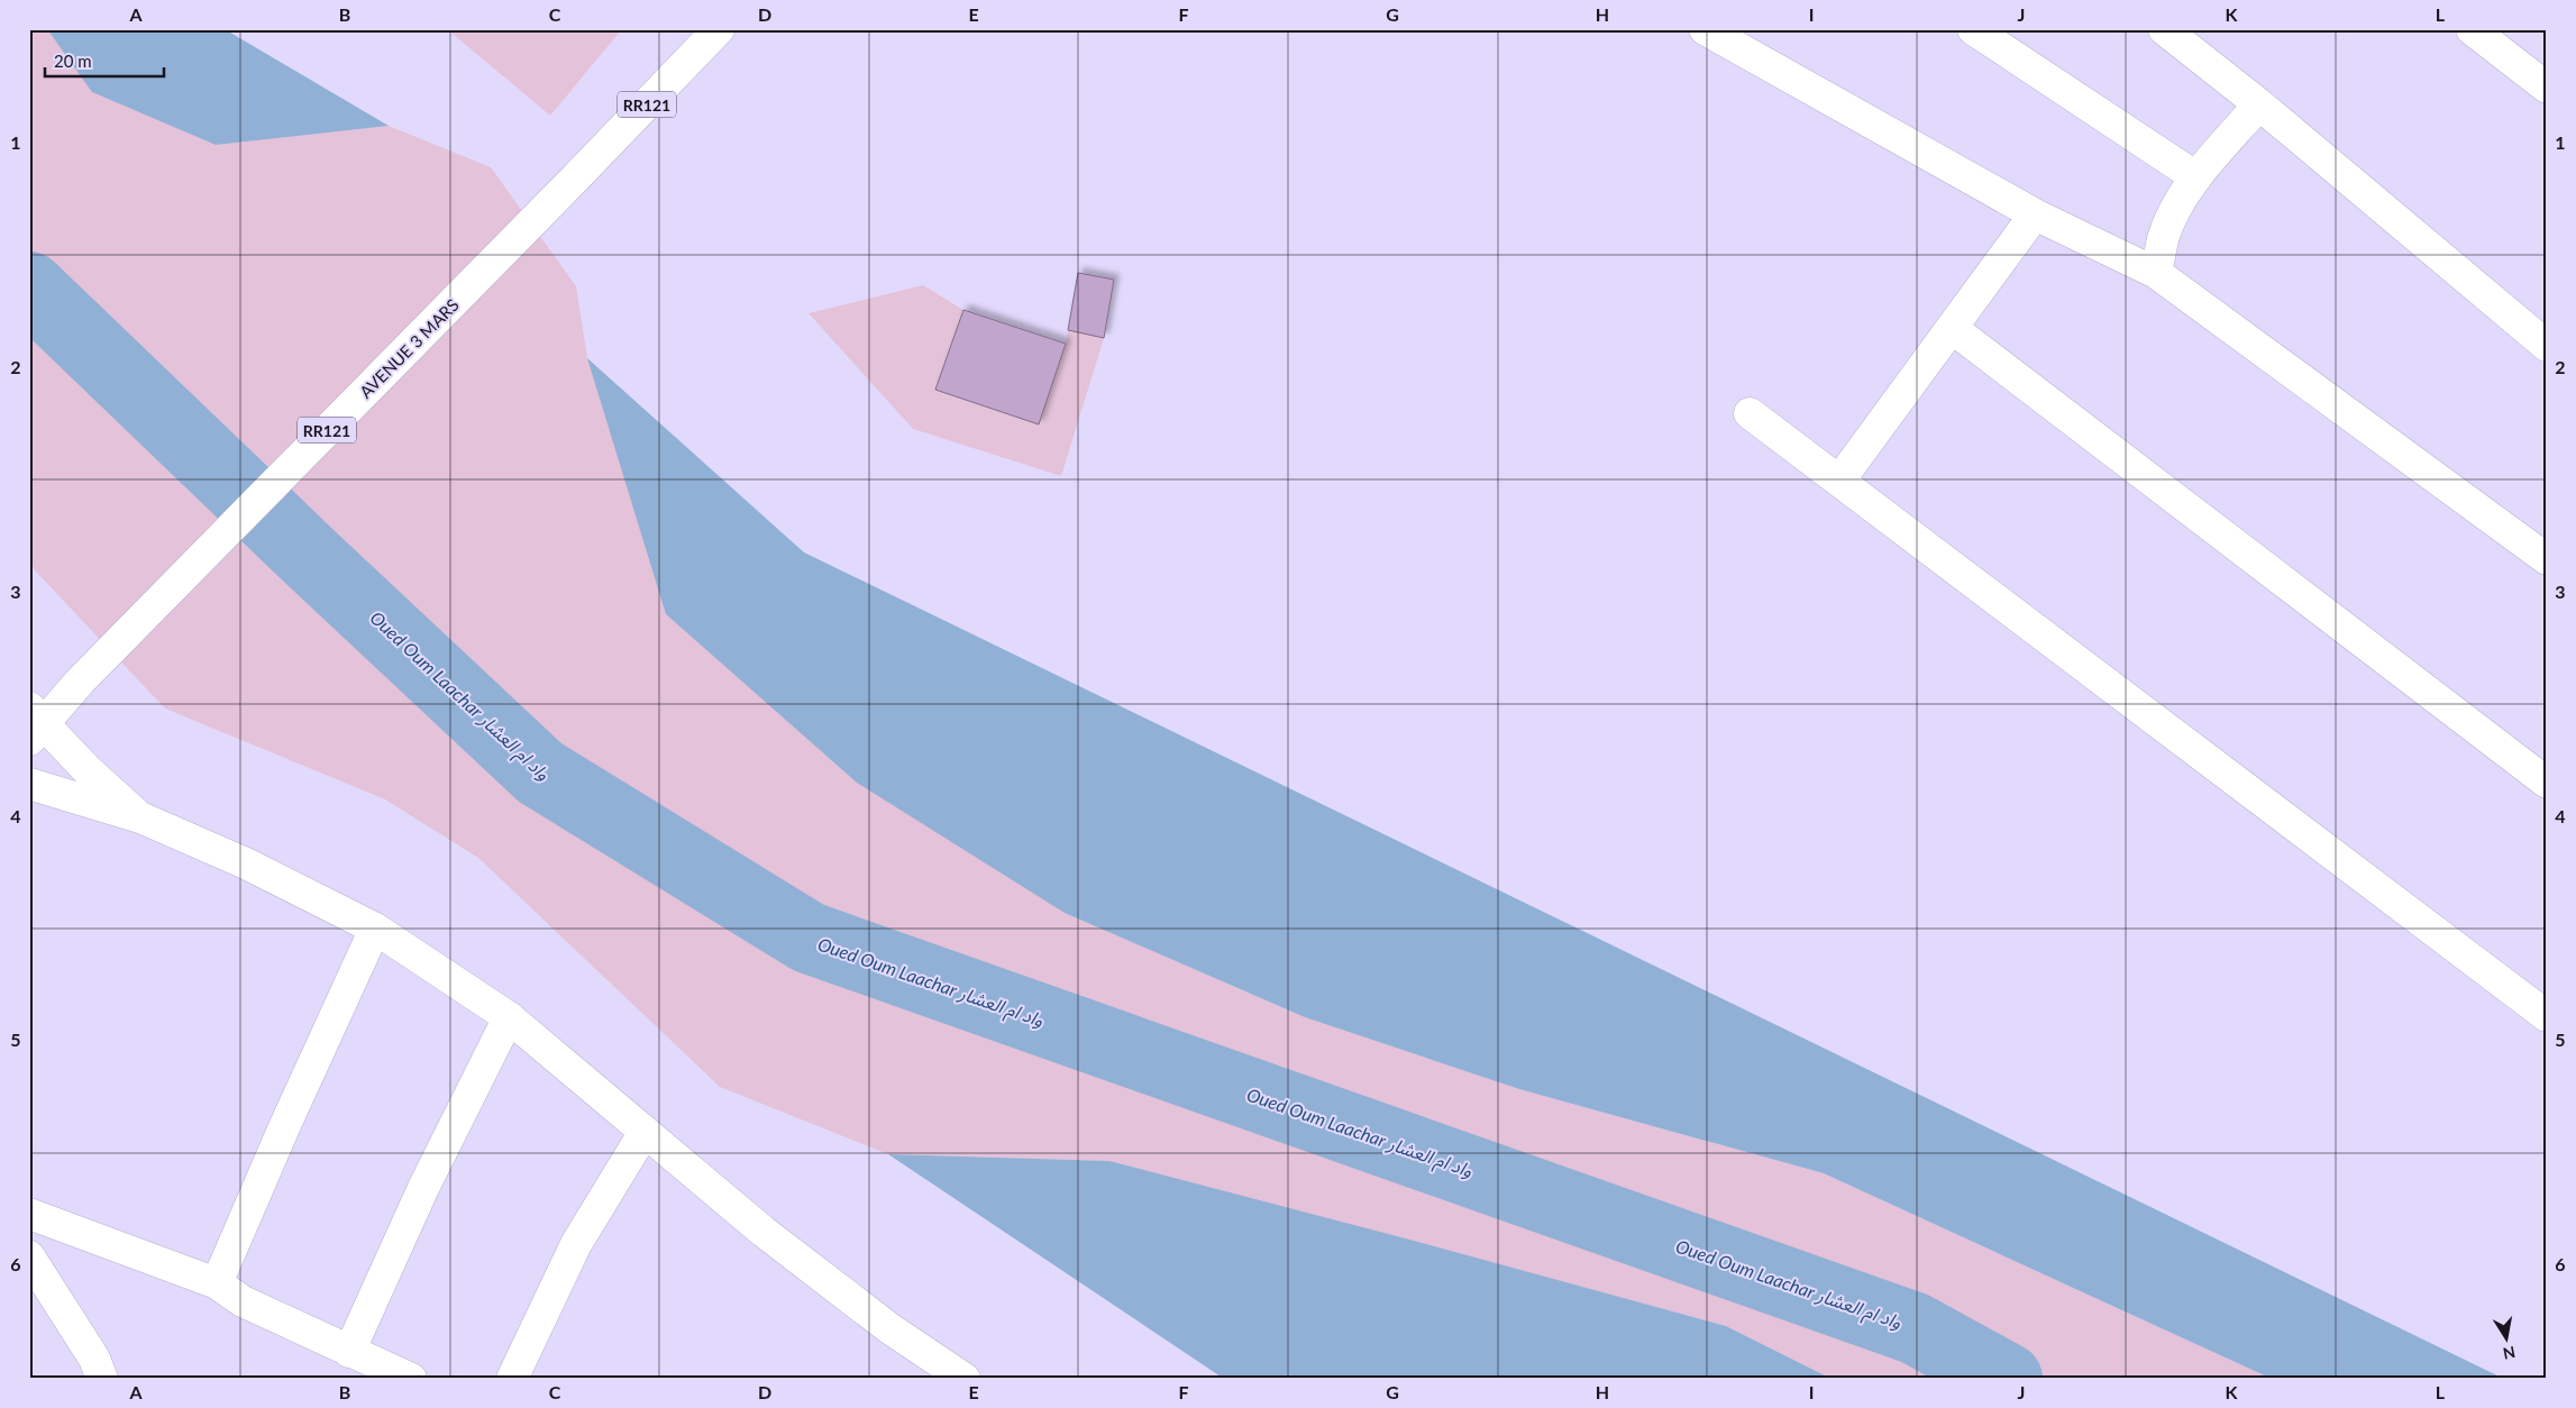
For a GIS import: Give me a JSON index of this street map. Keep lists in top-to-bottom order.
{
  "streets": {
    "street": ["RR121", "AVENUE 3 MARS"]
  },
  "water": ["Oued Oum Laachar واد ام العشار"],
  "scale_bar": "20 m",
  "north": "bottom",
  "grid": {
    "columns": [
      "A",
      "B",
      "C",
      "D",
      "E",
      "F",
      "G",
      "H",
      "I",
      "J",
      "K",
      "L"
    ],
    "rows": [
      "1",
      "2",
      "3",
      "4",
      "5",
      "6"
    ]
  }
}
